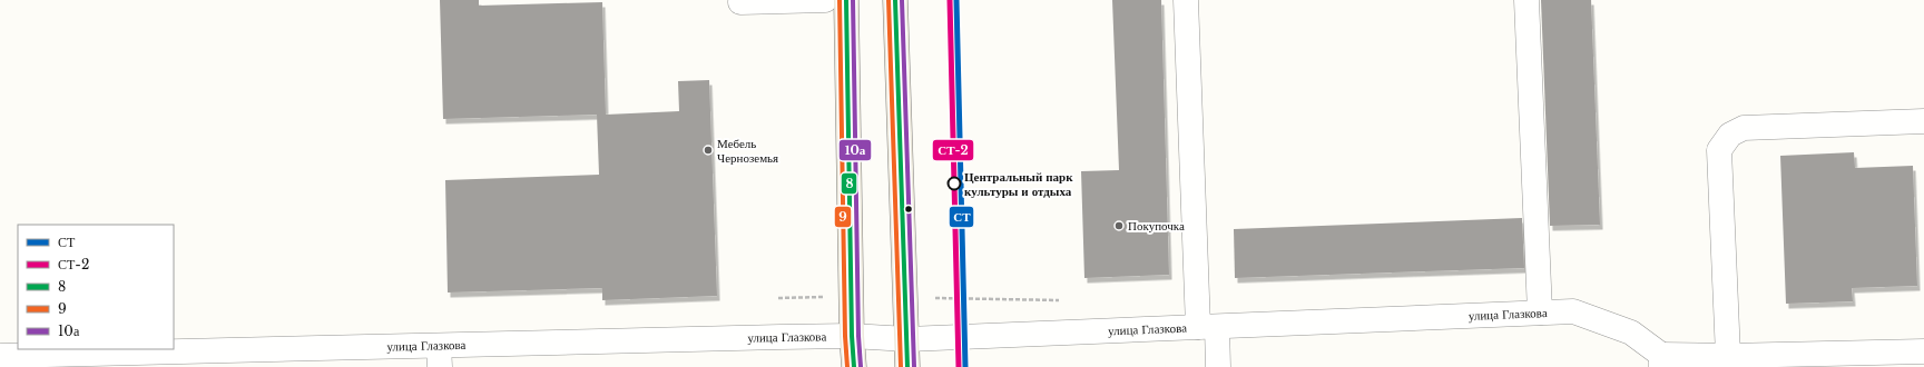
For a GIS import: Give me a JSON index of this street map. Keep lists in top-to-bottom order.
{
  "streets": {
    "street": ["улица Глазкова"]
  },
  "places": ["Мебель Черноземья", "Центральный парк культуры и отдыха", "Покупочка"],
  "lines": [
    "transit line СТ",
    "transit line СТ-2",
    "transit line 8",
    "transit line 9",
    "transit line 10а"
  ],
  "legend": [
    "СТ",
    "СТ-2",
    "8",
    "9",
    "10а"
  ]
}
